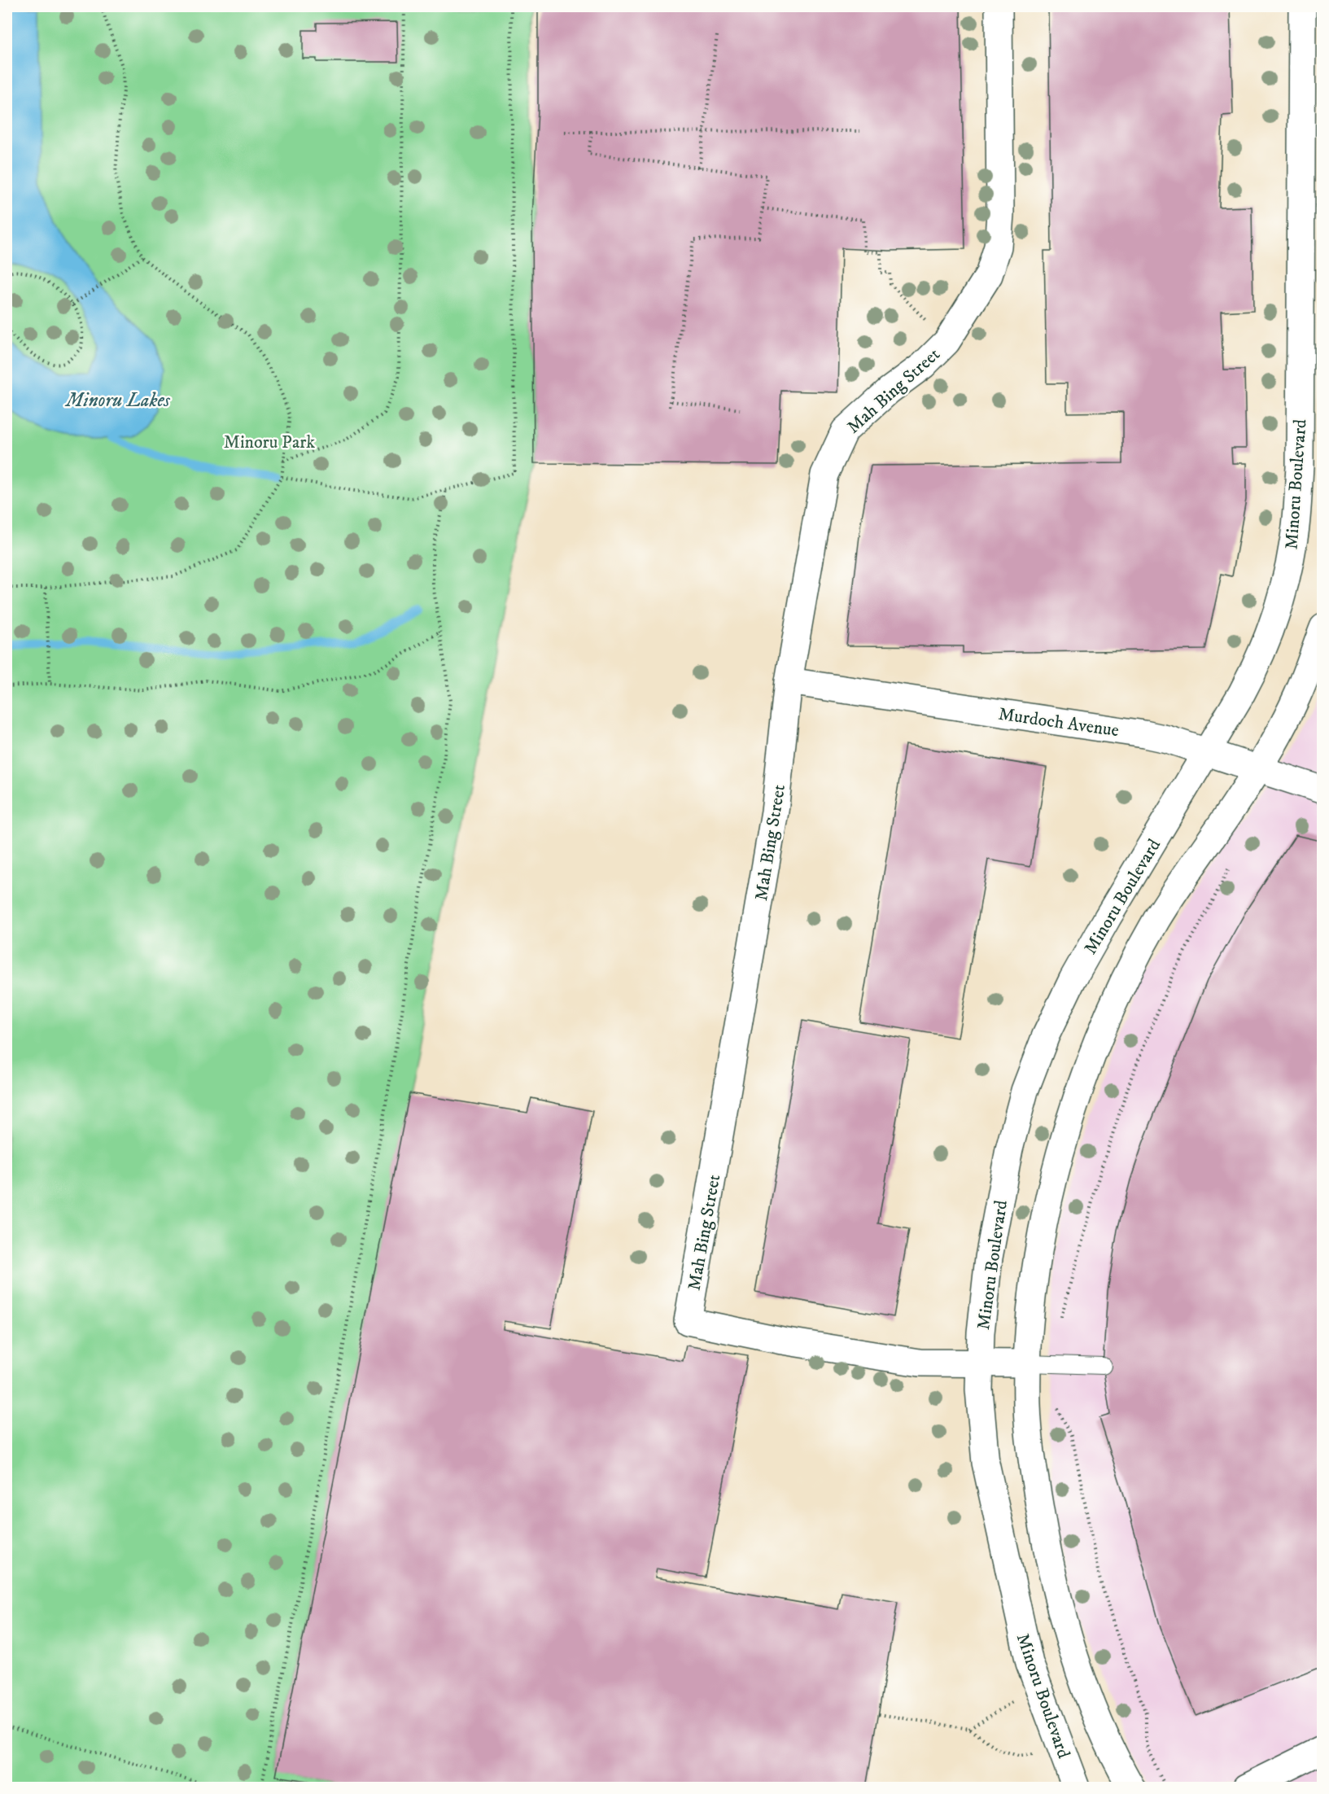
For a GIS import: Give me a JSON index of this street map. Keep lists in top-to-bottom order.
{
  "streets": {
    "street": ["Mah Bing Street", "Minoru Boulevard", "Murdoch Avenue"]
  },
  "crossings": [
    ["Mah Bing Street", "Minoru Boulevard"],
    ["Mah Bing Street", "Murdoch Avenue"],
    ["Minoru Boulevard", "Murdoch Avenue"]
  ],
  "water": ["Minoru Lakes"],
  "parks": ["Minoru Park"]
}
